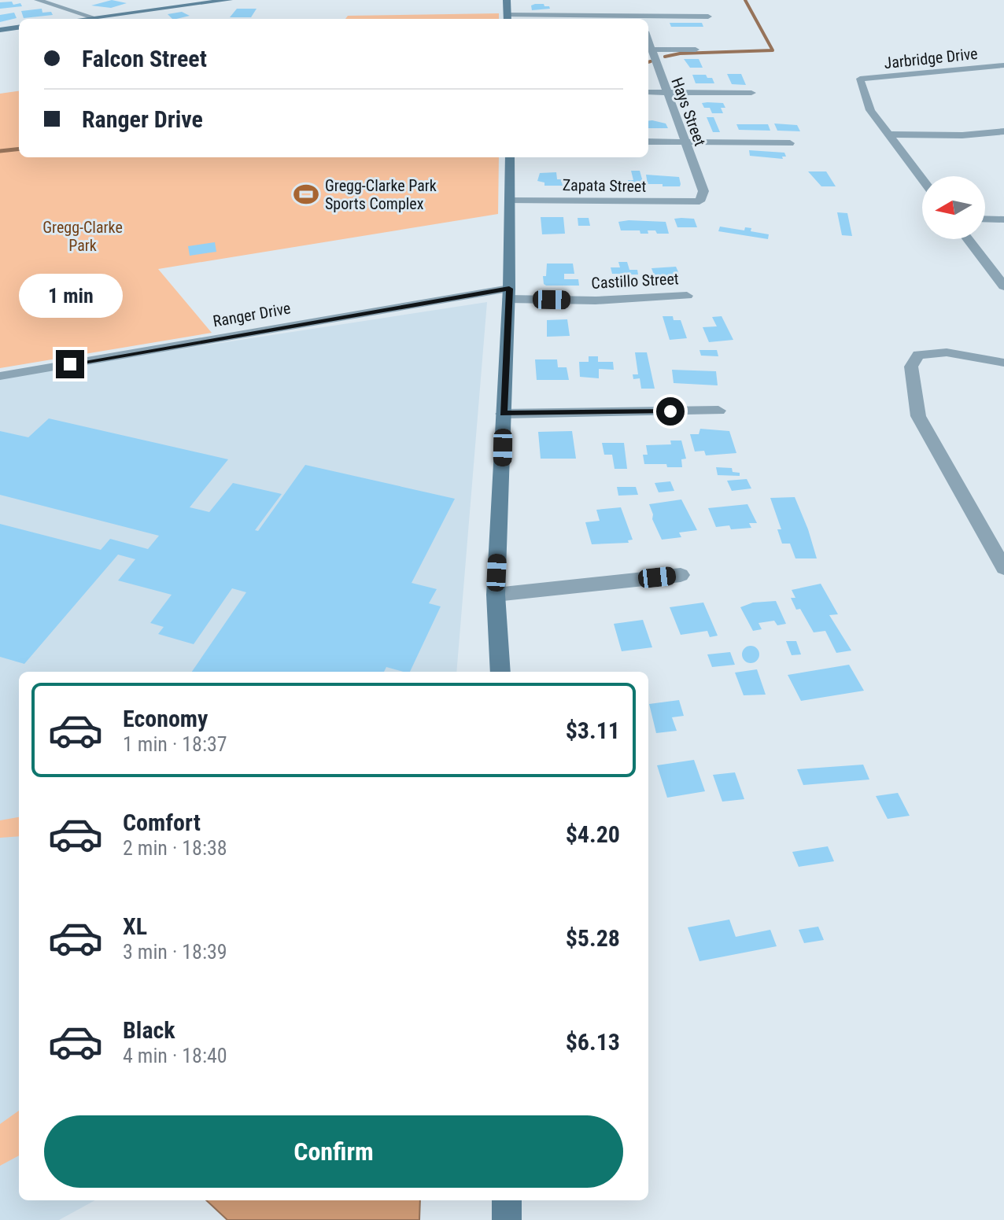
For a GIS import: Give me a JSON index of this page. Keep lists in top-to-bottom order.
{
  "streets": {
    "street": [
      "Jarbridge Drive",
      "Hays Street",
      "Zapata Street",
      "Castillo Street",
      "Ranger Drive"
    ]
  },
  "crossings": [
    ["Hays Street", "Zapata Street"],
    ["Castillo Street", "Ranger Drive"]
  ],
  "parks": ["Gregg-Clarke Park"],
  "places": {
    "sports": ["Gregg-Clarke Park Sports Complex"]
  },
  "north": "left",
  "page": {
    "banner": ["Falcon Street", "Ranger Drive"],
    "bubble": "1 min",
    "list": [
      {
        "name": "Economy",
        "note": "1 min · 18:37",
        "value": "$3.11"
      },
      {
        "name": "Comfort",
        "note": "2 min · 18:38",
        "value": "$4.20"
      },
      {
        "name": "XL",
        "note": "3 min · 18:39",
        "value": "$5.28"
      },
      {
        "name": "Black",
        "note": "4 min · 18:40",
        "value": "$6.13"
      }
    ],
    "buttons": "Confirm"
  }
}
